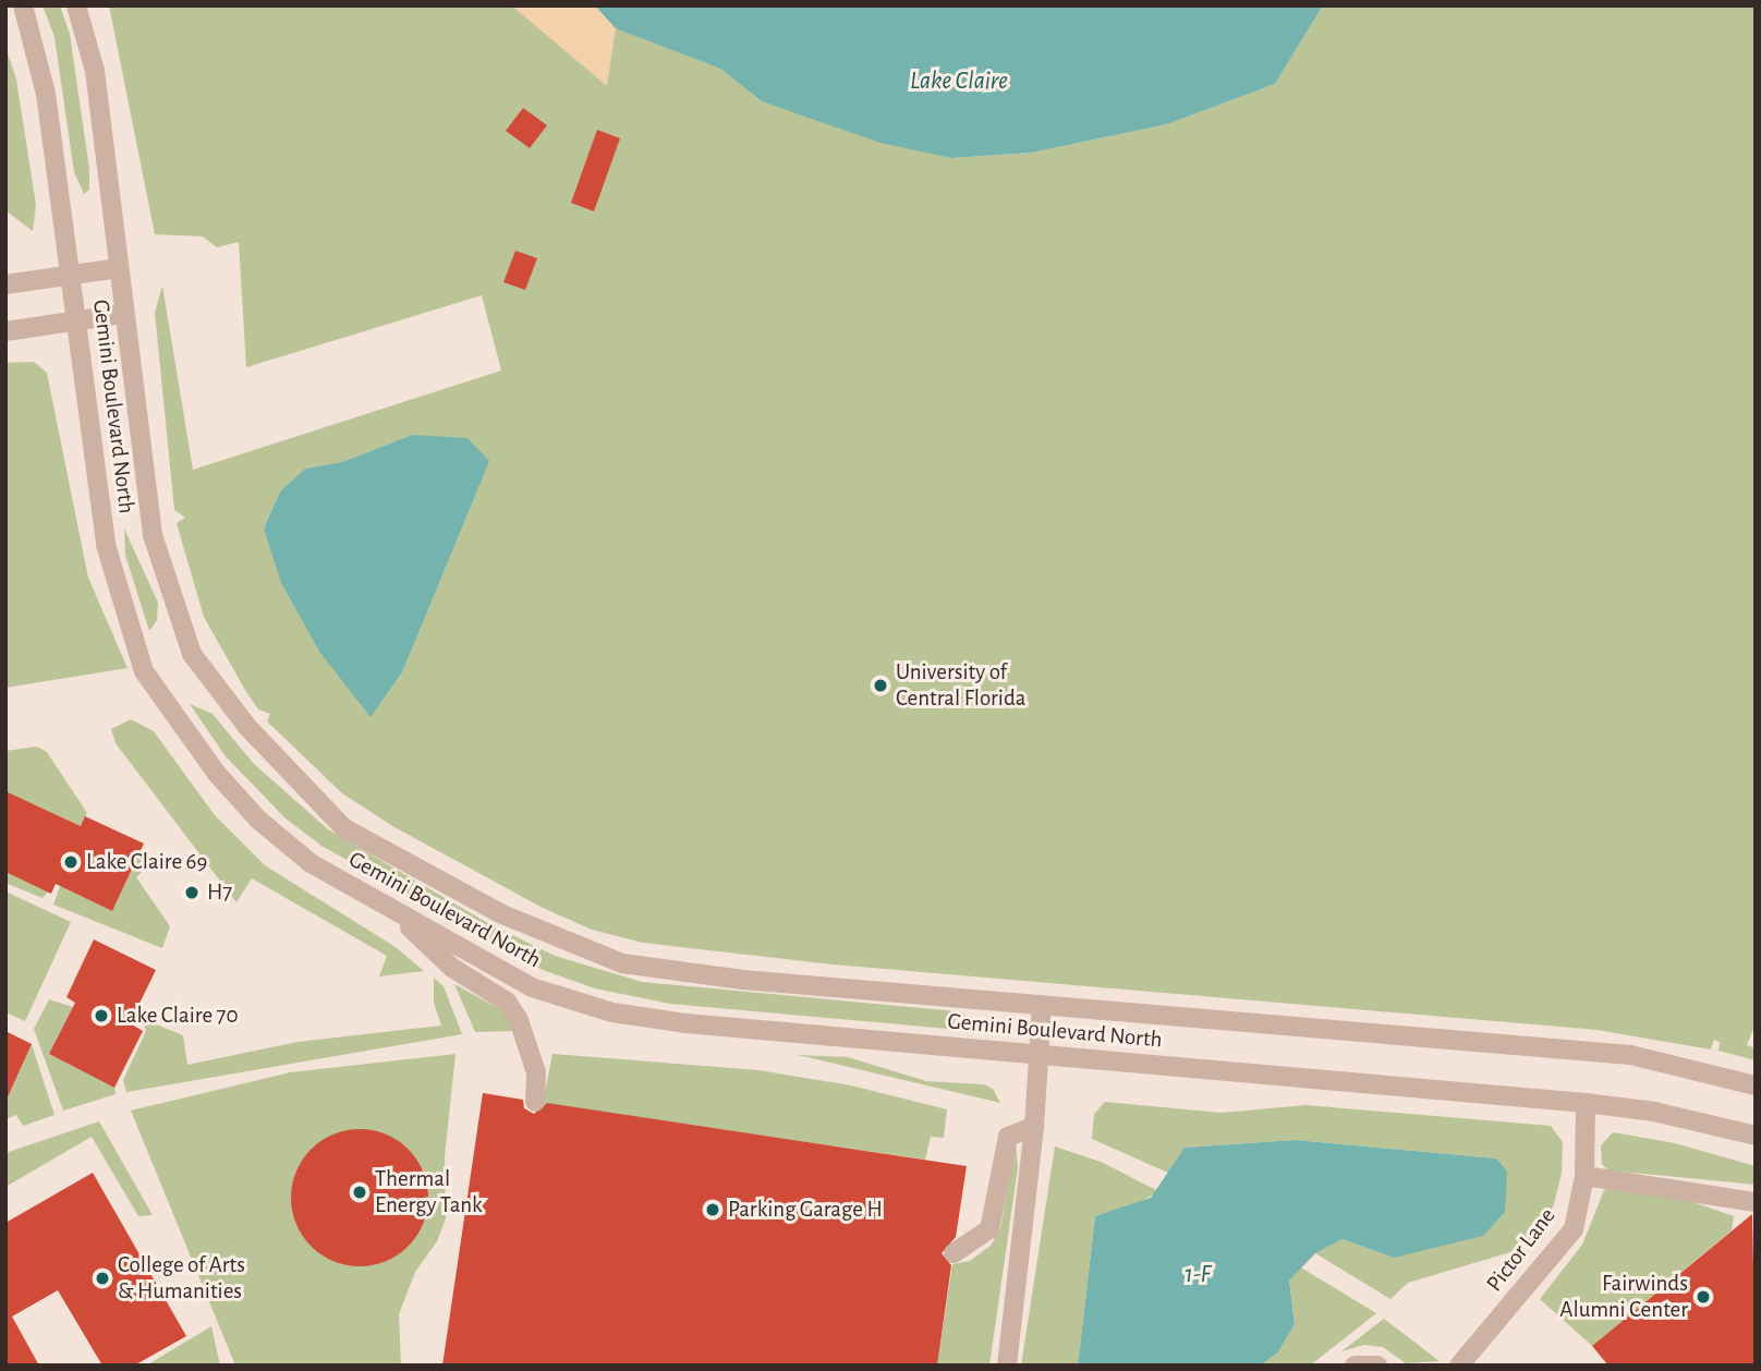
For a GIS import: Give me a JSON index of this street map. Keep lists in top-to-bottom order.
{
  "streets": {
    "street": ["Gemini Boulevard North", "Pictor Lane"]
  },
  "crossings": [
    ["Gemini Boulevard North", "Pictor Lane"]
  ],
  "water": ["Lake Claire", "1-F"],
  "places": [
    "University of Central Florida",
    "Lake Claire 69",
    "H7",
    "Lake Claire 70",
    "Thermal Energy Tank",
    "Parking Garage H",
    "College of Arts & Humanities",
    "Fairwinds Alumni Center"
  ]
}
